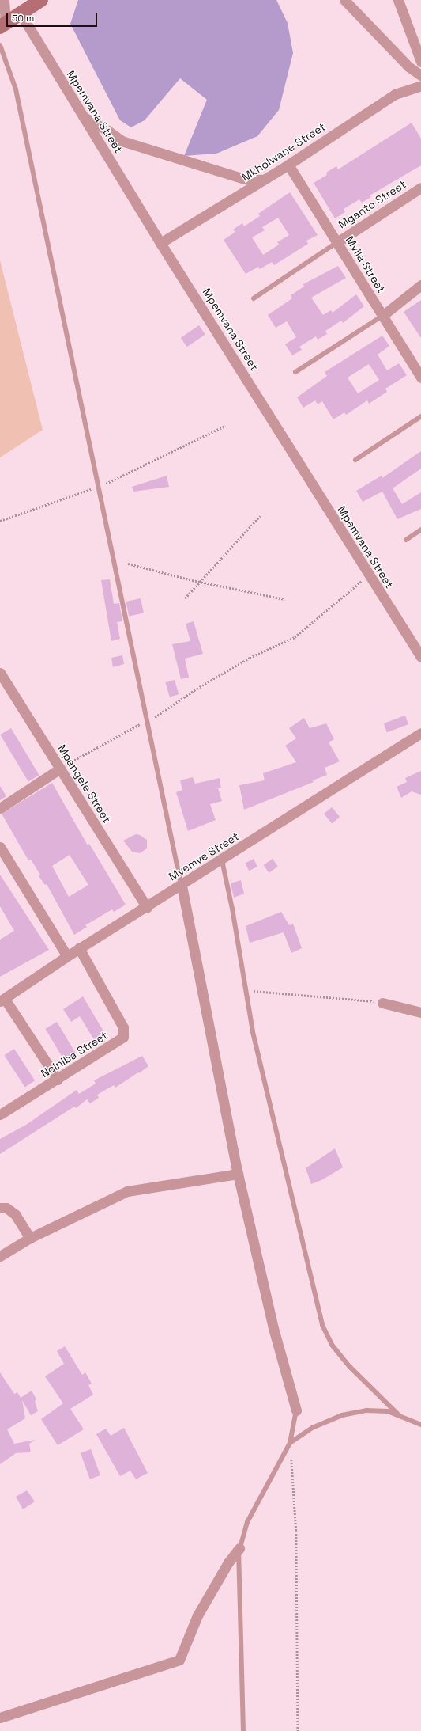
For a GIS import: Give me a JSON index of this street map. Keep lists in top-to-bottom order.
{
  "streets": {
    "street": [
      "Mpemvana Street",
      "Mkholwane Street",
      "Mganto Street",
      "Mvila Street",
      "Mpangele Street",
      "Mvemve Street",
      "Nciniba Street"
    ]
  },
  "crossings": [
    ["Mpemvana Street", "Mkholwane Street"],
    ["Mkholwane Street", "Mvila Street"],
    ["Mganto Street", "Mvila Street"],
    ["Mpangele Street", "Mvemve Street"],
    ["Mvemve Street", "Nciniba Street"]
  ],
  "scale_bar": "50 m"
}
